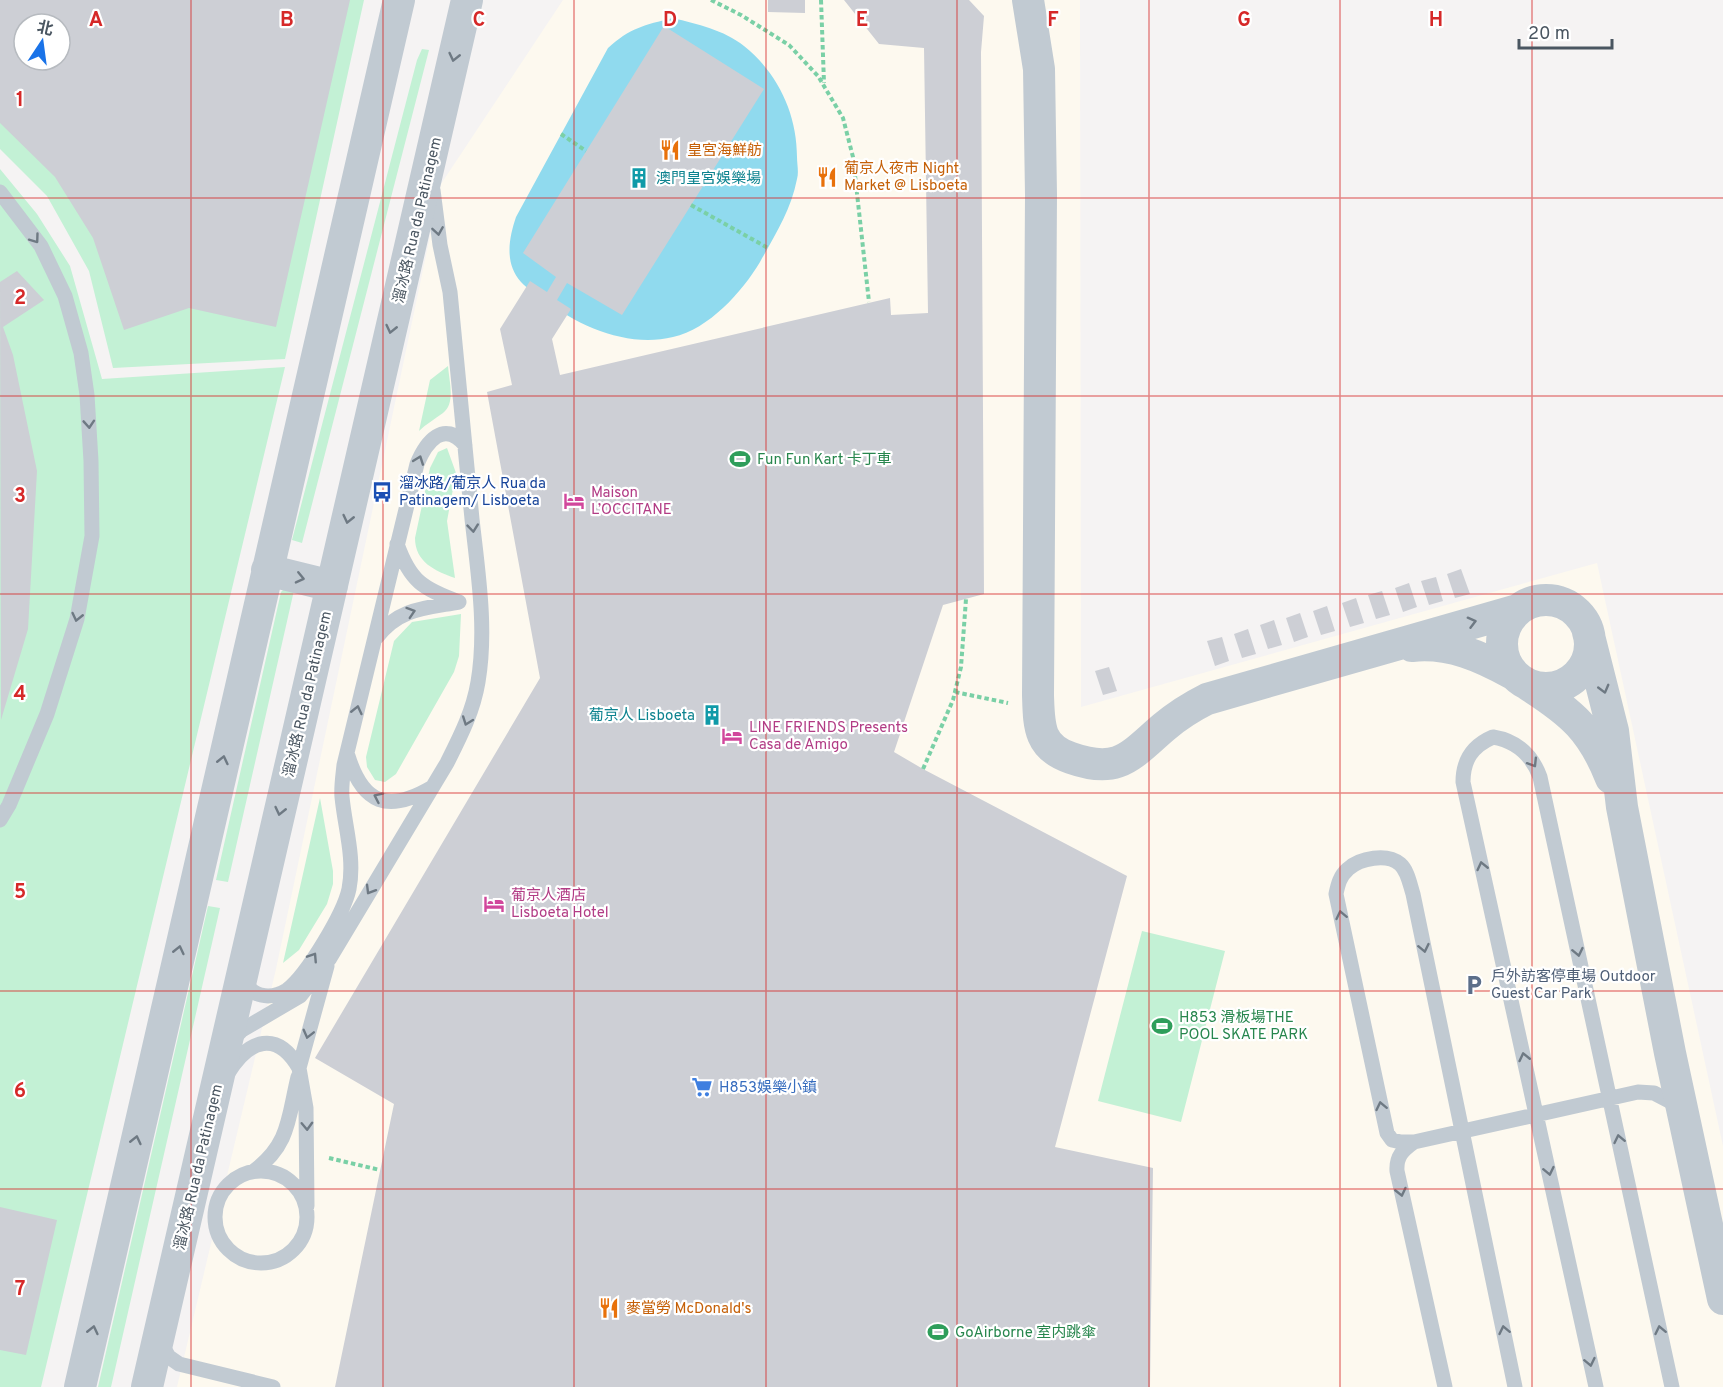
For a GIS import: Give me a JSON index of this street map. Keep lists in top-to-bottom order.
{
  "streets": {
    "street": ["溜冰路 Rua da Patinagem"]
  },
  "places": {
    "restaurant": ["皇宮海鮮舫", "葡京人夜市 Night Market @ Lisboeta", "麥當勞 McDonald's"],
    "building": ["澳門皇宮娛樂場", "葡京人 Lisboeta"],
    "sports": ["Fun Fun Kart 卡丁車", "H853 滑板場THE POOL SKATE PARK", "GoAirborne 室内跳傘"],
    "bus stop": ["溜冰路/葡京人 Rua da Patinagem/ Lisboeta"],
    "hotel": ["Maison L’OCCITANE", "LINE FRIENDS Presents Casa de Amigo", "葡京人酒店 Lisboeta Hotel"],
    "parking": ["戶外訪客停車場 Outdoor Guest Car Park"],
    "supermarket": ["H853娛樂小鎮"]
  },
  "scale_bar": "20 m",
  "north": "top",
  "grid": {
    "columns": [
      "A",
      "B",
      "C",
      "D",
      "E",
      "F",
      "G",
      "H"
    ],
    "rows": [
      "1",
      "2",
      "3",
      "4",
      "5",
      "6",
      "7"
    ]
  }
}
